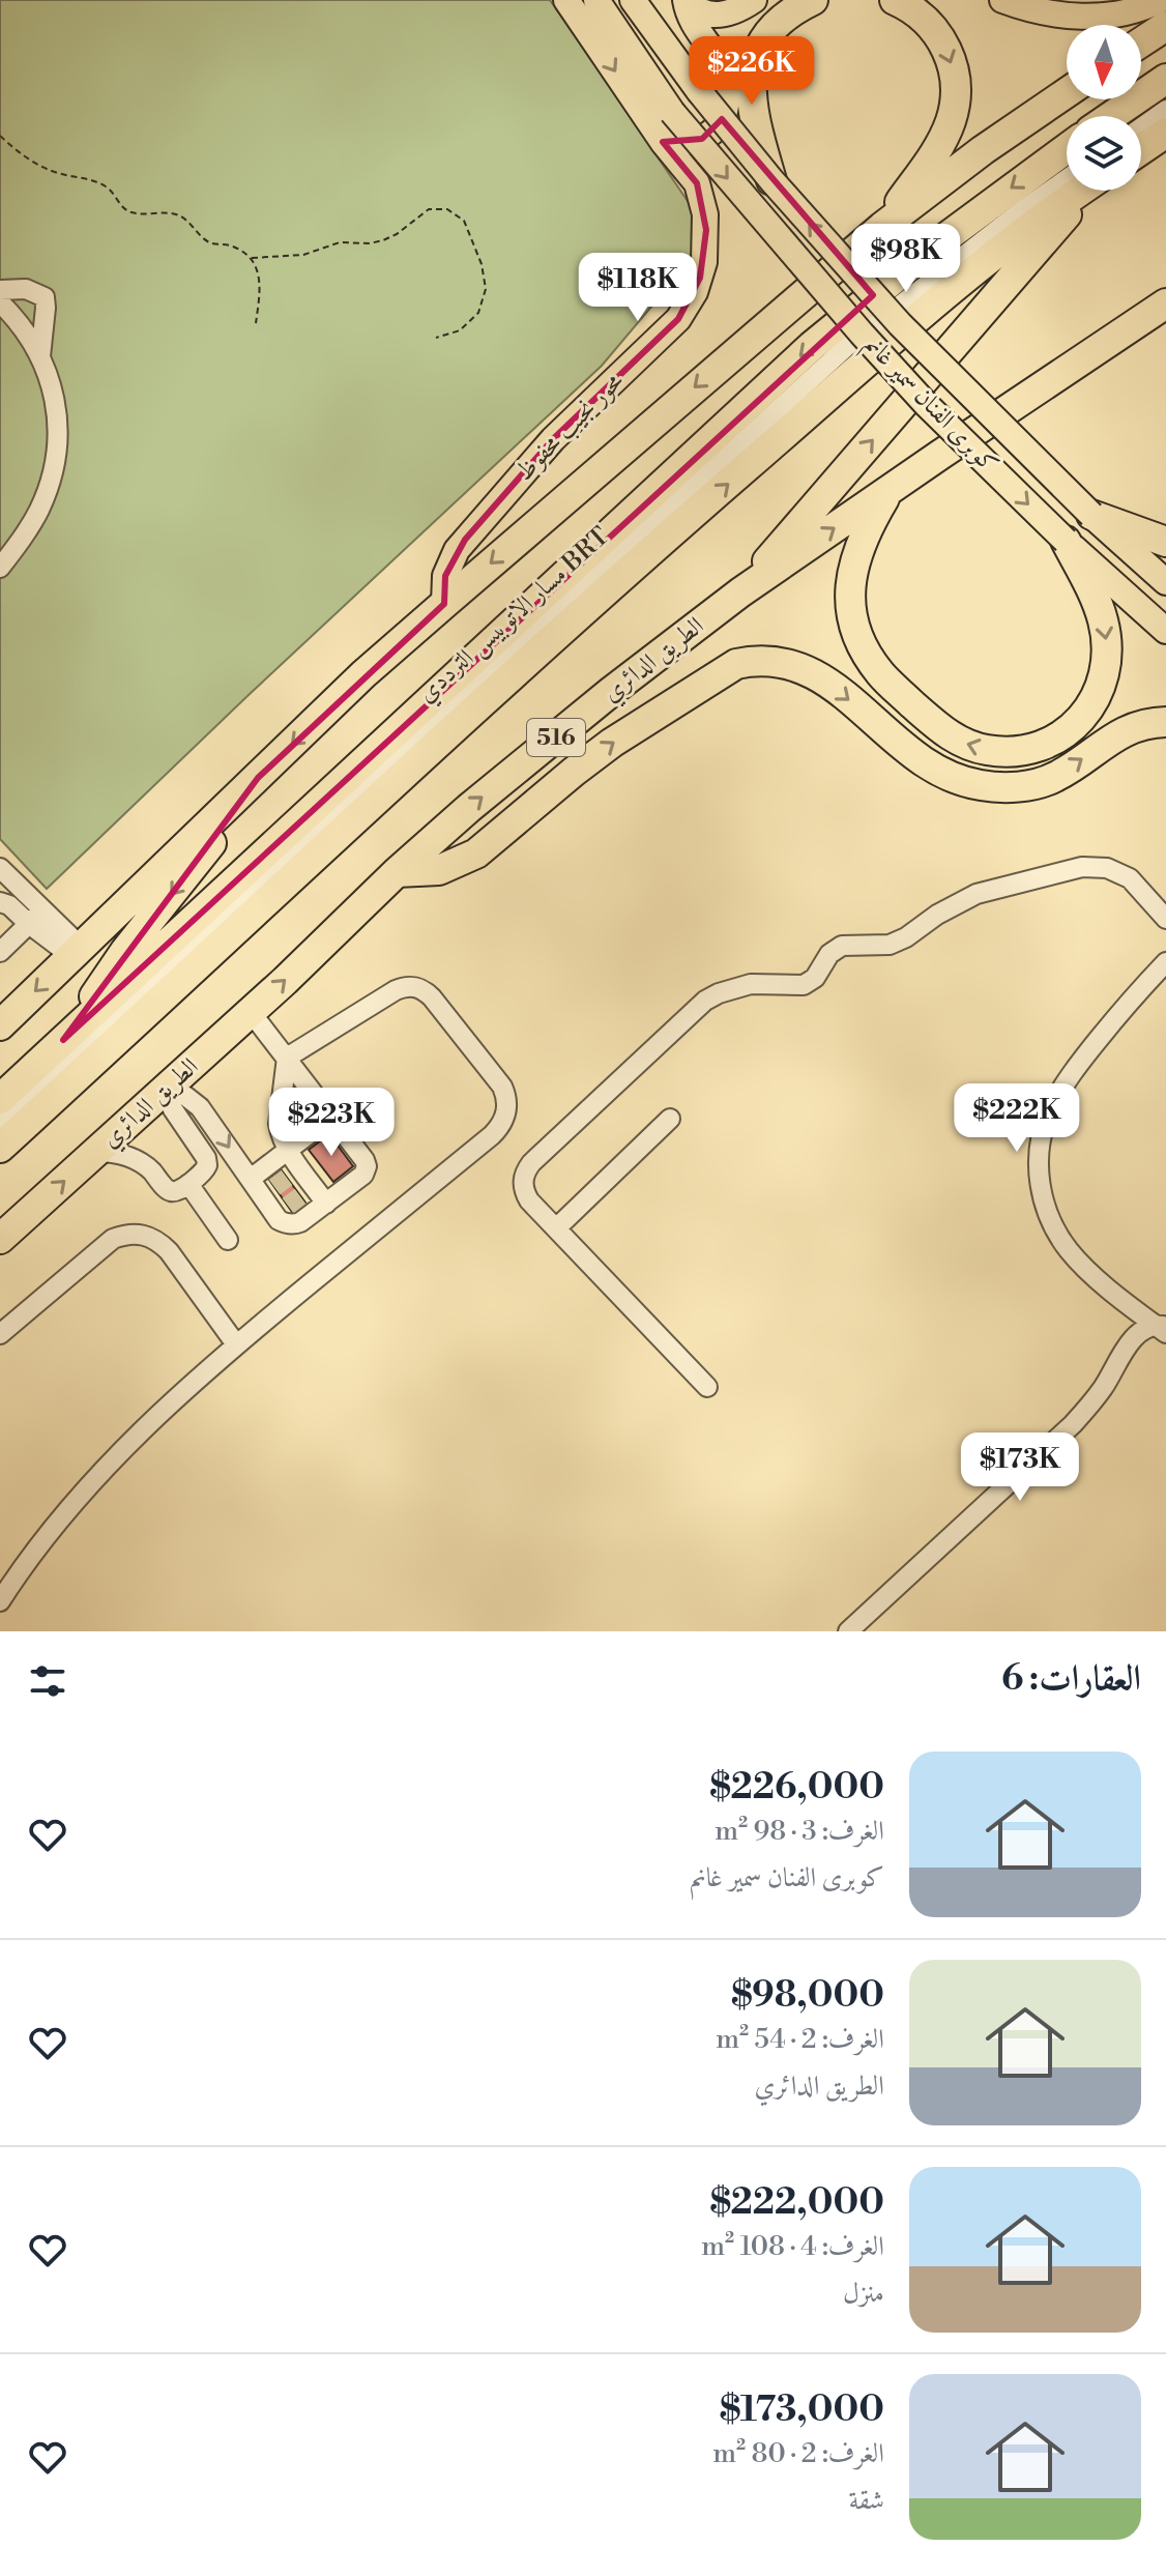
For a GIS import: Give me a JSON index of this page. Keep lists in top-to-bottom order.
{
  "streets": {
    "highway": ["الطريق الدائري", "516"],
    "main road": ["كوبرى الفنان سمير غانم", "محور نجيب محفوظ"],
    "street": ["مسار الاتوبيس الترددي BRT"]
  },
  "north": "bottom",
  "page": {
    "price": [
      "$226K",
      "$98K",
      "$118K",
      "$222K",
      "$223K",
      "$173K"
    ],
    "heading": "العقارات: 6",
    "list": [
      {
        "name": "$226,000",
        "note": "الغرف: 3 · 98 m² · كوبرى الفنان سمير غانم"
      },
      {
        "name": "$98,000",
        "note": "الغرف: 2 · 54 m² · الطريق الدائري"
      },
      {
        "name": "$222,000",
        "note": "الغرف: 4 · 108 m² · منزل"
      },
      {
        "name": "$173,000",
        "note": "الغرف: 2 · 80 m² · شقة"
      }
    ]
  }
}
